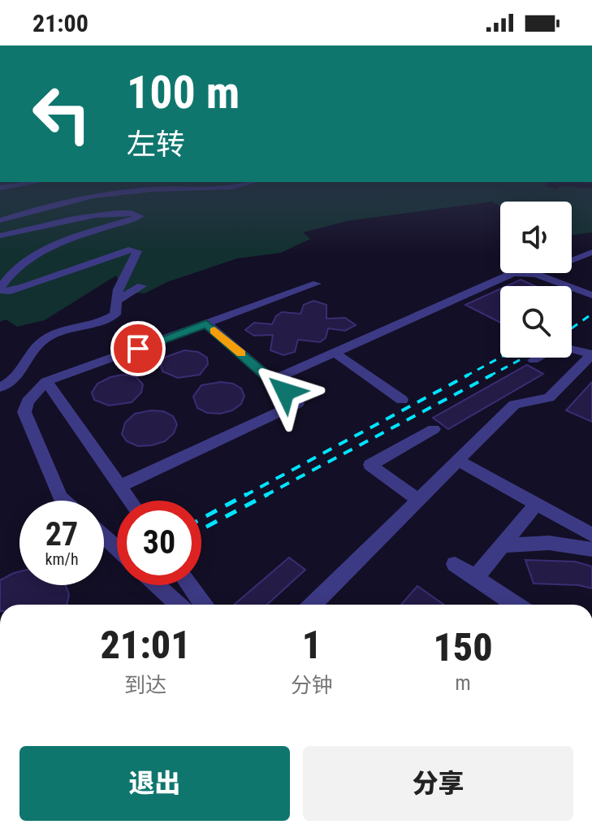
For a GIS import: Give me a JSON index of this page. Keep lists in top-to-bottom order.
{
  "page": {
    "status": "21:00",
    "turn": ["100 m", "左转"],
    "speed": "27 km/h",
    "limit": "30",
    "eta": [
      "21:01",
      "到达",
      "1",
      "分钟",
      "150",
      "m"
    ],
    "buttons": ["退出", "分享"]
  }
}
